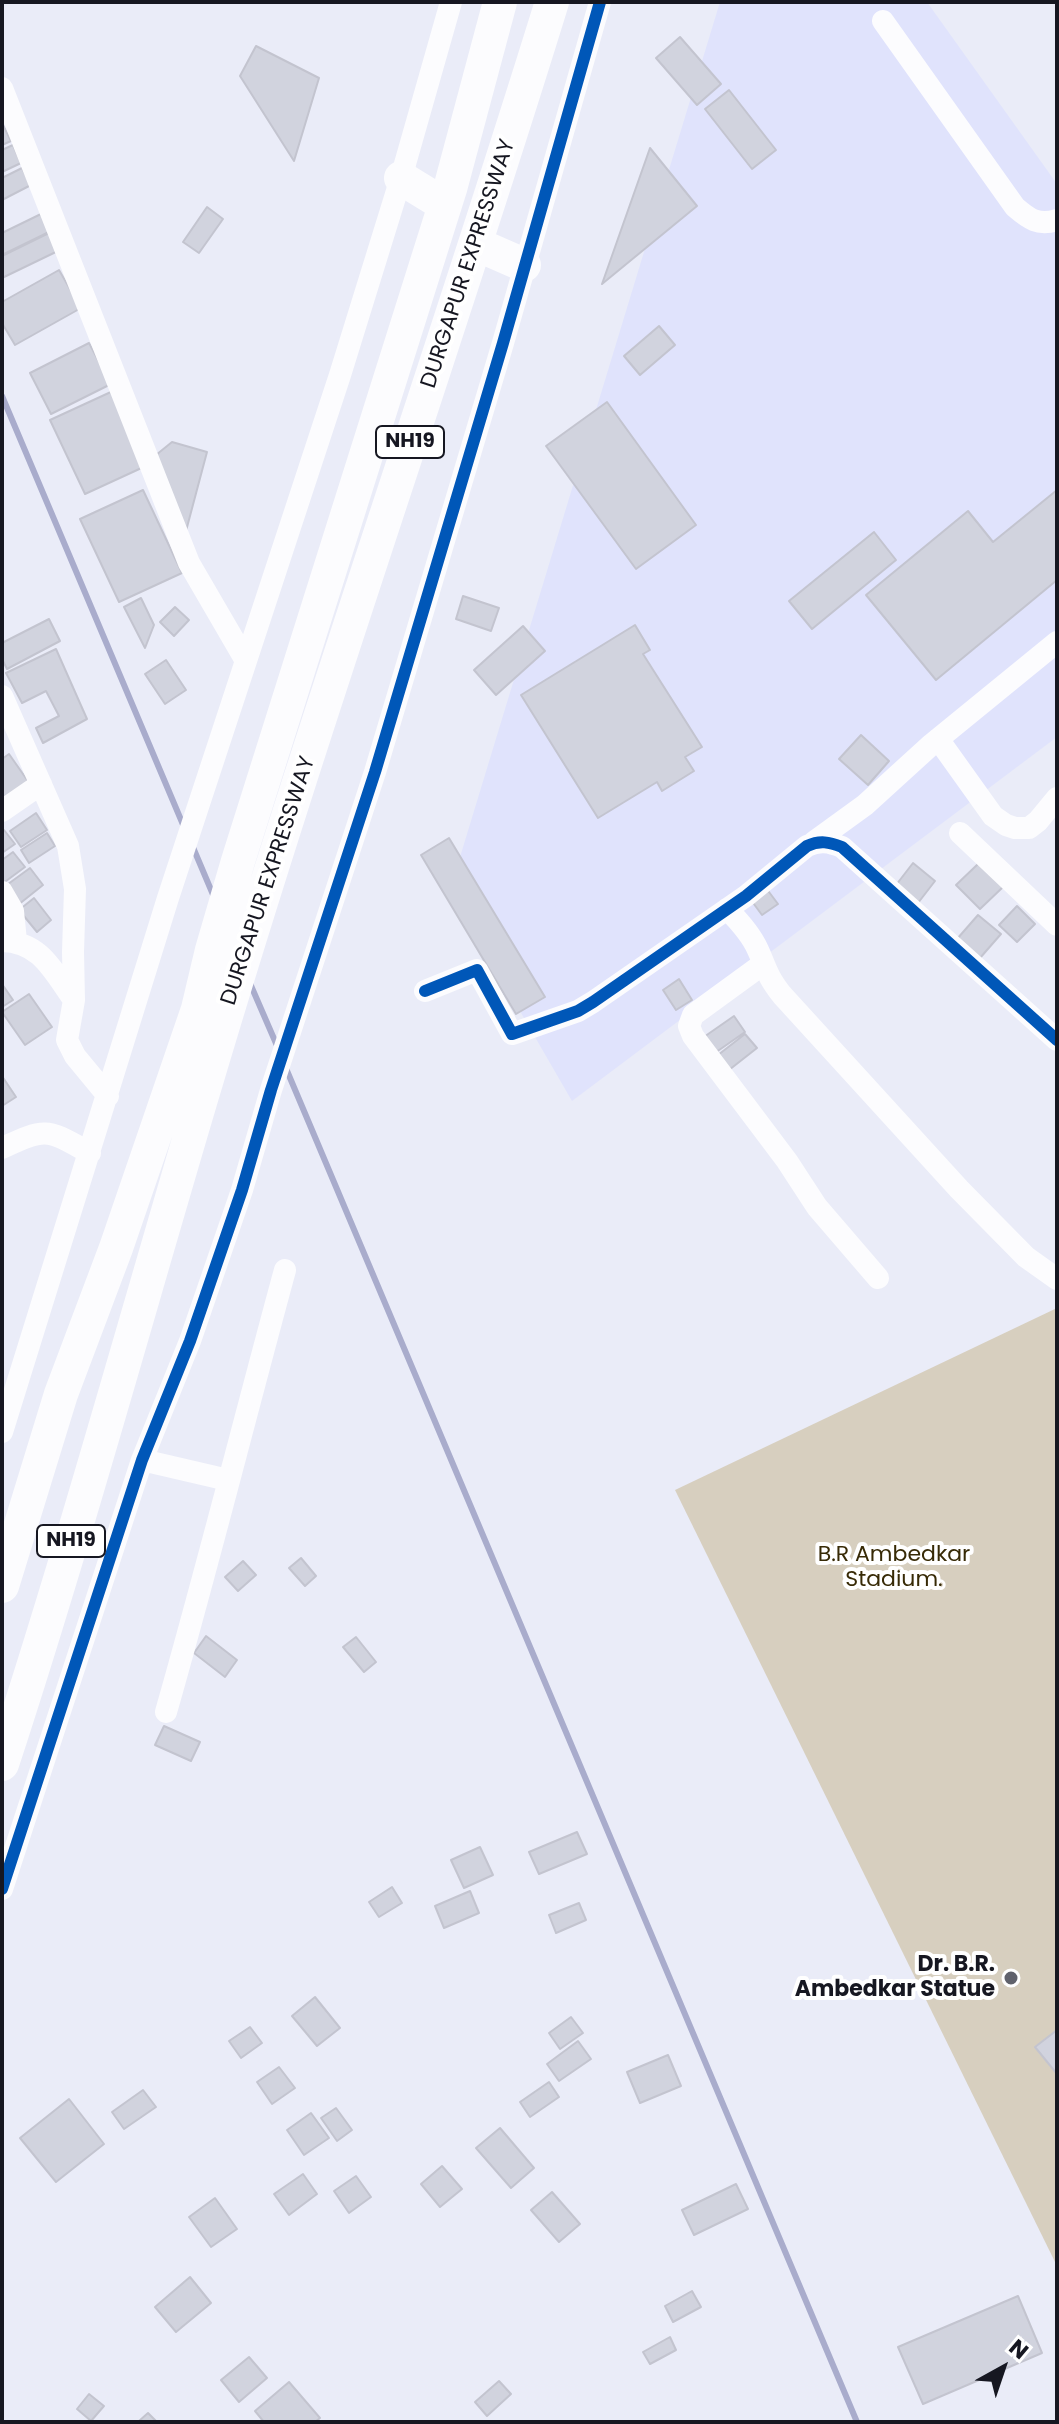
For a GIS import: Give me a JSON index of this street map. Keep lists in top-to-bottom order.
{
  "streets": {
    "highway": ["DURGAPUR EXPRESSWAY", "NH19"]
  },
  "parks": ["B.R Ambedkar Stadium."],
  "places": ["Dr. B.R. Ambedkar Statue"],
  "north": "top right"
}
